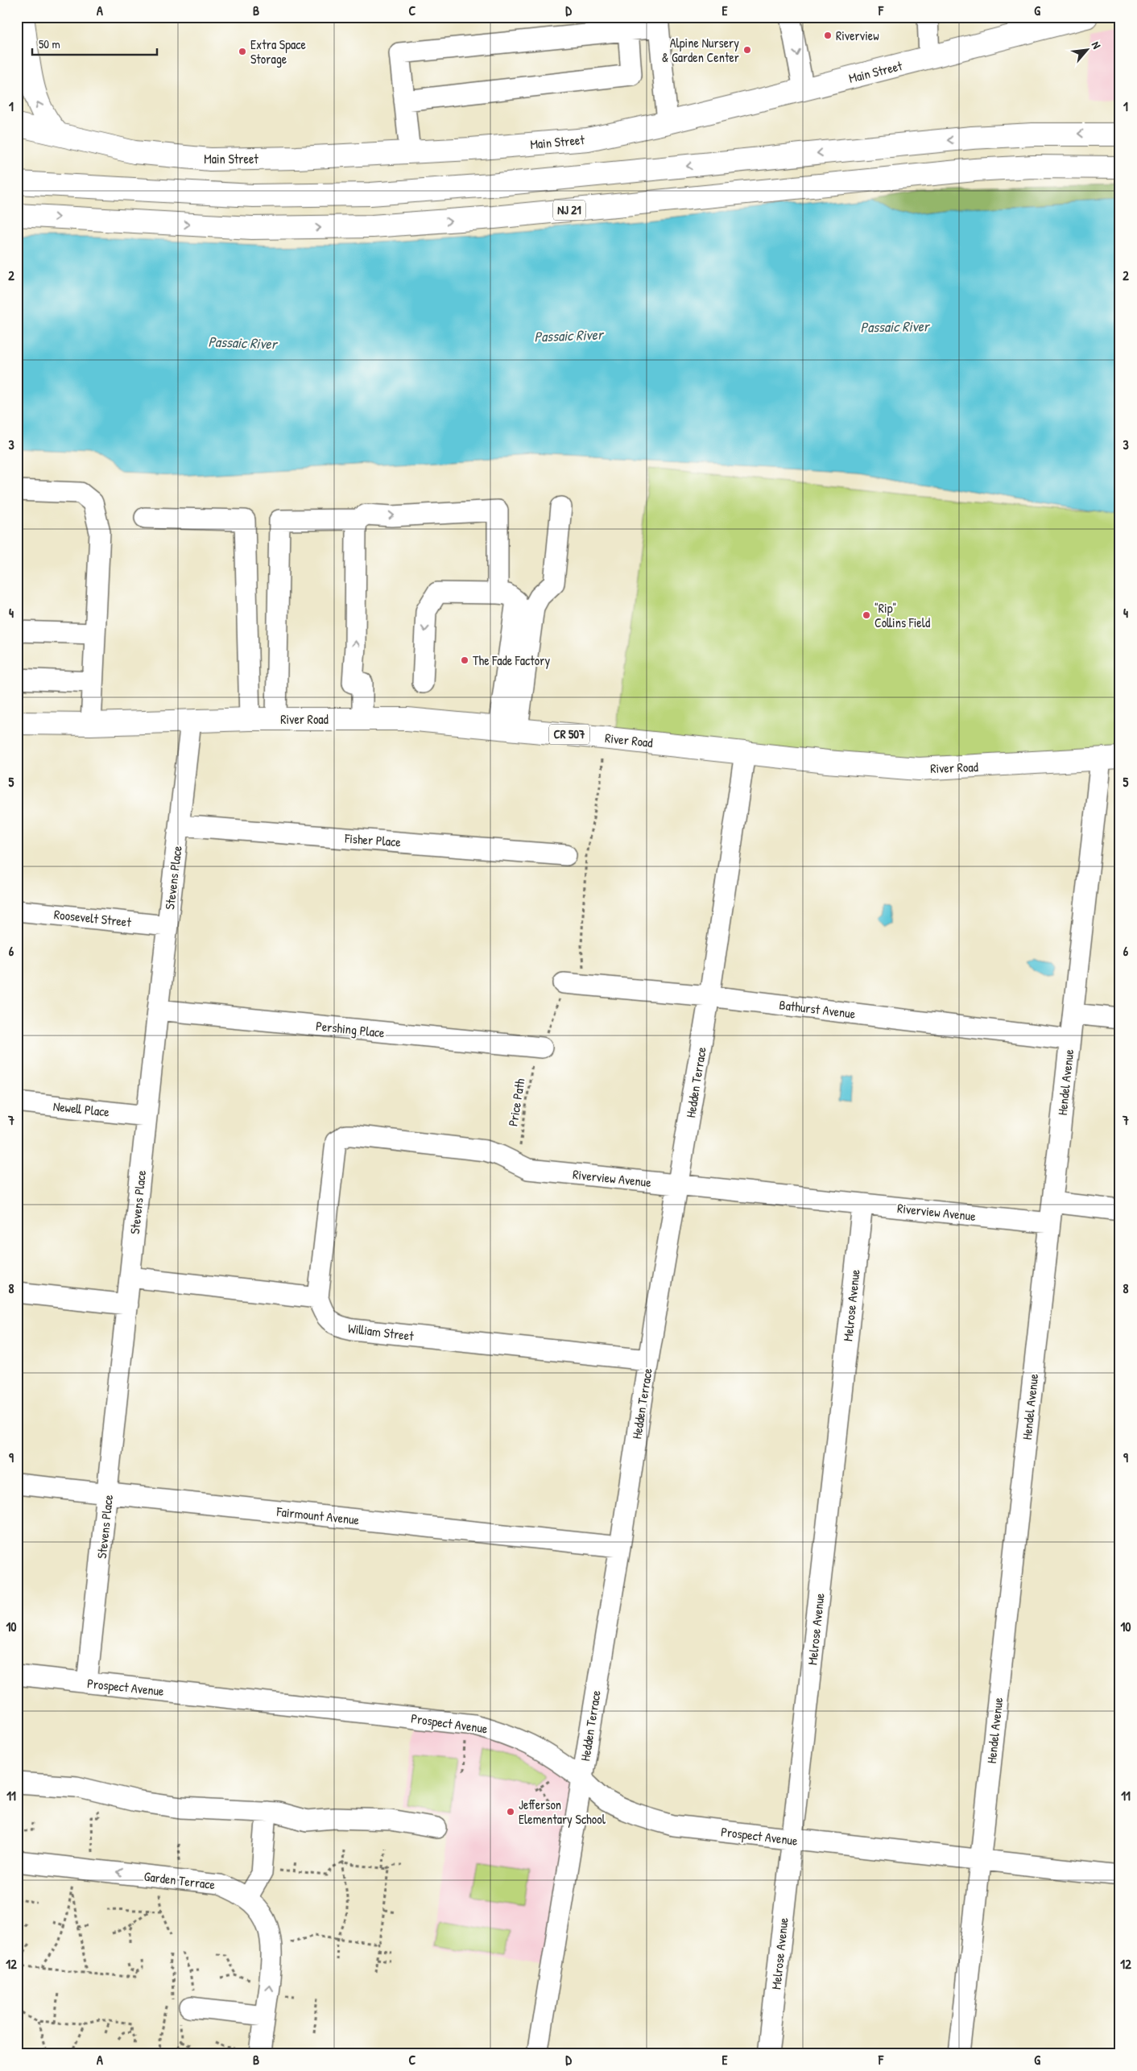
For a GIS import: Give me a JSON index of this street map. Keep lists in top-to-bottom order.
{
  "streets": {
    "main road": [
      "Main Street",
      "NJ 21",
      "River Road",
      "CR 507"
    ],
    "street": [
      "Fisher Place",
      "Stevens Place",
      "Roosevelt Street",
      "Bathurst Avenue",
      "Pershing Place",
      "Hedden Terrace",
      "Hendel Avenue",
      "Newell Place",
      "Riverview Avenue",
      "Melrose Avenue",
      "William Street",
      "Fairmount Avenue",
      "Prospect Avenue",
      "Garden Terrace"
    ],
    "path": ["Price Path"]
  },
  "crossings": [
    ["River Road", "Stevens Place"],
    ["River Road", "Hedden Terrace"],
    ["River Road", "Hendel Avenue"],
    ["Fisher Place", "Stevens Place"],
    ["Stevens Place", "Roosevelt Street"],
    ["Stevens Place", "Pershing Place"],
    ["Stevens Place", "Newell Place"],
    ["Stevens Place", "Fairmount Avenue"],
    ["Stevens Place", "Prospect Avenue"],
    ["Bathurst Avenue", "Hedden Terrace"],
    ["Bathurst Avenue", "Hendel Avenue"],
    ["Bathurst Avenue", "Price Path"],
    ["Pershing Place", "Price Path"],
    ["Hedden Terrace", "Riverview Avenue"],
    ["Hedden Terrace", "William Street"],
    ["Hedden Terrace", "Fairmount Avenue"],
    ["Hedden Terrace", "Prospect Avenue"],
    ["Hendel Avenue", "Riverview Avenue"],
    ["Hendel Avenue", "Prospect Avenue"],
    ["Riverview Avenue", "Melrose Avenue"],
    ["Riverview Avenue", "William Street"],
    ["Melrose Avenue", "Prospect Avenue"]
  ],
  "water": ["Passaic River"],
  "places": [
    "Riverview",
    "Alpine Nursery & Garden Center",
    "Extra Space Storage",
    "\"Rip\" Collins Field",
    "The Fade Factory",
    "Jefferson Elementary School"
  ],
  "scale_bar": "50 m",
  "north": "top right",
  "grid": {
    "columns": [
      "A",
      "B",
      "C",
      "D",
      "E",
      "F",
      "G"
    ],
    "rows": [
      "1",
      "2",
      "3",
      "4",
      "5",
      "6",
      "7",
      "8",
      "9",
      "10",
      "11",
      "12"
    ]
  }
}
